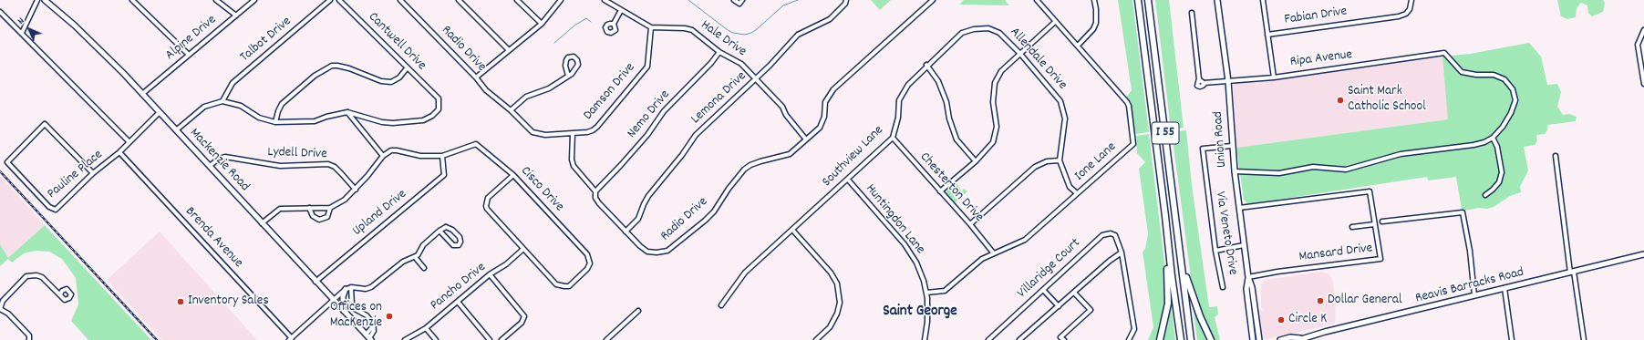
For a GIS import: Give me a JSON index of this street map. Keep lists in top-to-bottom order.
{
  "streets": {
    "highway": ["I 55"],
    "main road": ["Union Road", "Mackenzie Road", "Reavis Barracks Road"],
    "street": [
      "Fabian Drive",
      "Alpine Drive",
      "Hale Drive",
      "Talbot Drive",
      "Cantwell Drive",
      "Radio Drive",
      "Allendale Drive",
      "Ripa Avenue",
      "Damson Drive",
      "Lemona Drive",
      "Nemo Drive",
      "Lydell Drive",
      "Southview Lane",
      "Ione Lane",
      "Pauline Place",
      "Chesterton Drive",
      "Cisco Drive",
      "Upland Drive",
      "Huntingdon Lane",
      "Via Veneto Drive",
      "Brenda Avenue",
      "Mansard Drive",
      "Villaridge Court",
      "Pancho Drive"
    ]
  },
  "crossings": [
    ["Alpine Drive", "Mackenzie Road"],
    ["Hale Drive", "Radio Drive"],
    ["Hale Drive", "Damson Drive"],
    ["Hale Drive", "Lemona Drive"],
    ["Hale Drive", "Nemo Drive"],
    ["Radio Drive", "Damson Drive"],
    ["Radio Drive", "Lemona Drive"],
    ["Radio Drive", "Nemo Drive"],
    ["Allendale Drive", "Southview Lane"],
    ["Allendale Drive", "Ione Lane"],
    ["Ripa Avenue", "Union Road"],
    ["Union Road", "Via Veneto Drive"],
    ["Union Road", "Mansard Drive"],
    ["Lydell Drive", "Mackenzie Road"],
    ["Southview Lane", "Chesterton Drive"],
    ["Southview Lane", "Huntingdon Lane"],
    ["Mackenzie Road", "Pauline Place"],
    ["Mackenzie Road", "Upland Drive"],
    ["Ione Lane", "Chesterton Drive"],
    ["Ione Lane", "Huntingdon Lane"],
    ["Pauline Place", "Brenda Avenue"],
    ["Cisco Drive", "Upland Drive"],
    ["Cisco Drive", "Pancho Drive"]
  ],
  "districts": ["Saint George"],
  "places": [
    "Saint Mark Catholic School",
    "Dollar General",
    "Inventory Sales",
    "Offices on MacKenzie",
    "Circle K"
  ],
  "north": "top left"
}
